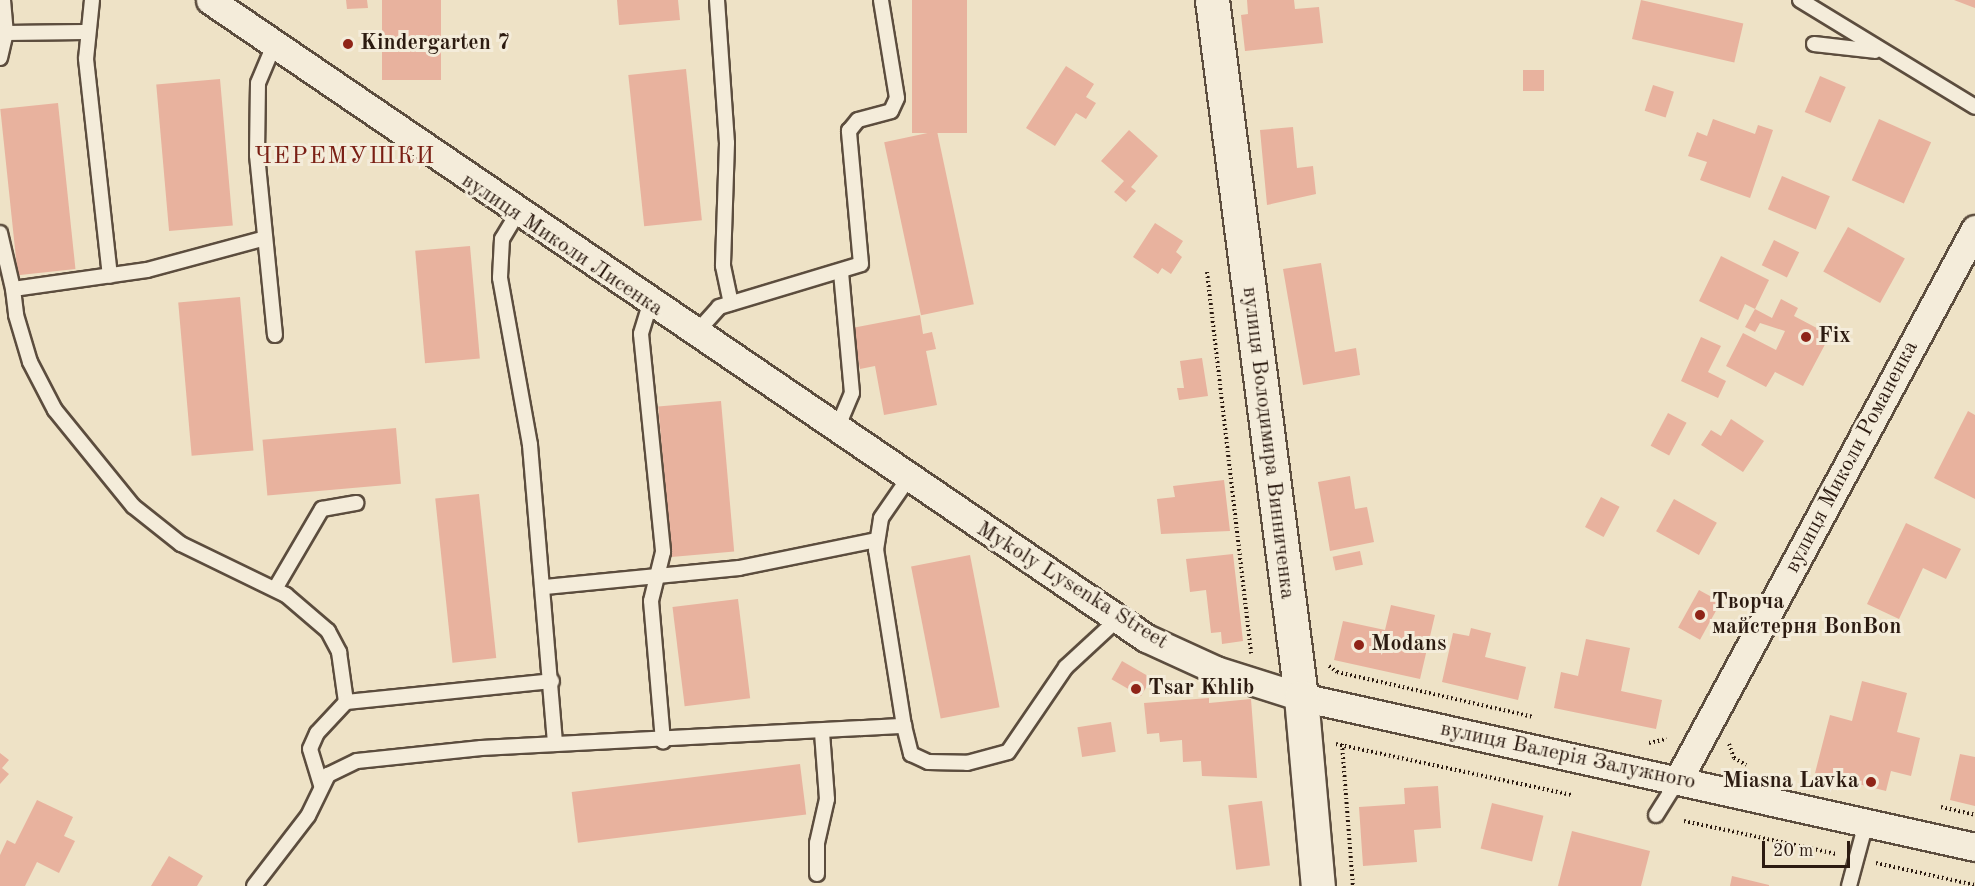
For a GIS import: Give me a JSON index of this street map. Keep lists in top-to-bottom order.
{
  "streets": {
    "main road": ["вулиця Володимира Винниченка"],
    "street": [
      "вулиця Миколи Лисенка",
      "вулиця Миколи Романенка",
      "Mykoly Lysenka Street",
      "вулиця Валерія Залужного"
    ]
  },
  "crossings": [
    ["вулиця Миколи Лисенка", "Mykoly Lysenka Street"],
    ["вулиця Володимира Винниченка", "Mykoly Lysenka Street"],
    ["вулиця Володимира Винниченка", "вулиця Валерія Залужного"],
    ["вулиця Миколи Романенка", "вулиця Валерія Залужного"],
    ["Mykoly Lysenka Street", "вулиця Валерія Залужного"]
  ],
  "districts": ["ЧЕРЕМУШКИ"],
  "places": [
    "Kindergarten 7",
    "Fix",
    "Творча майстерня BonBon",
    "Modans",
    "Tsar Khlib",
    "Miasna Lavka"
  ],
  "scale_bar": "20 m"
}
